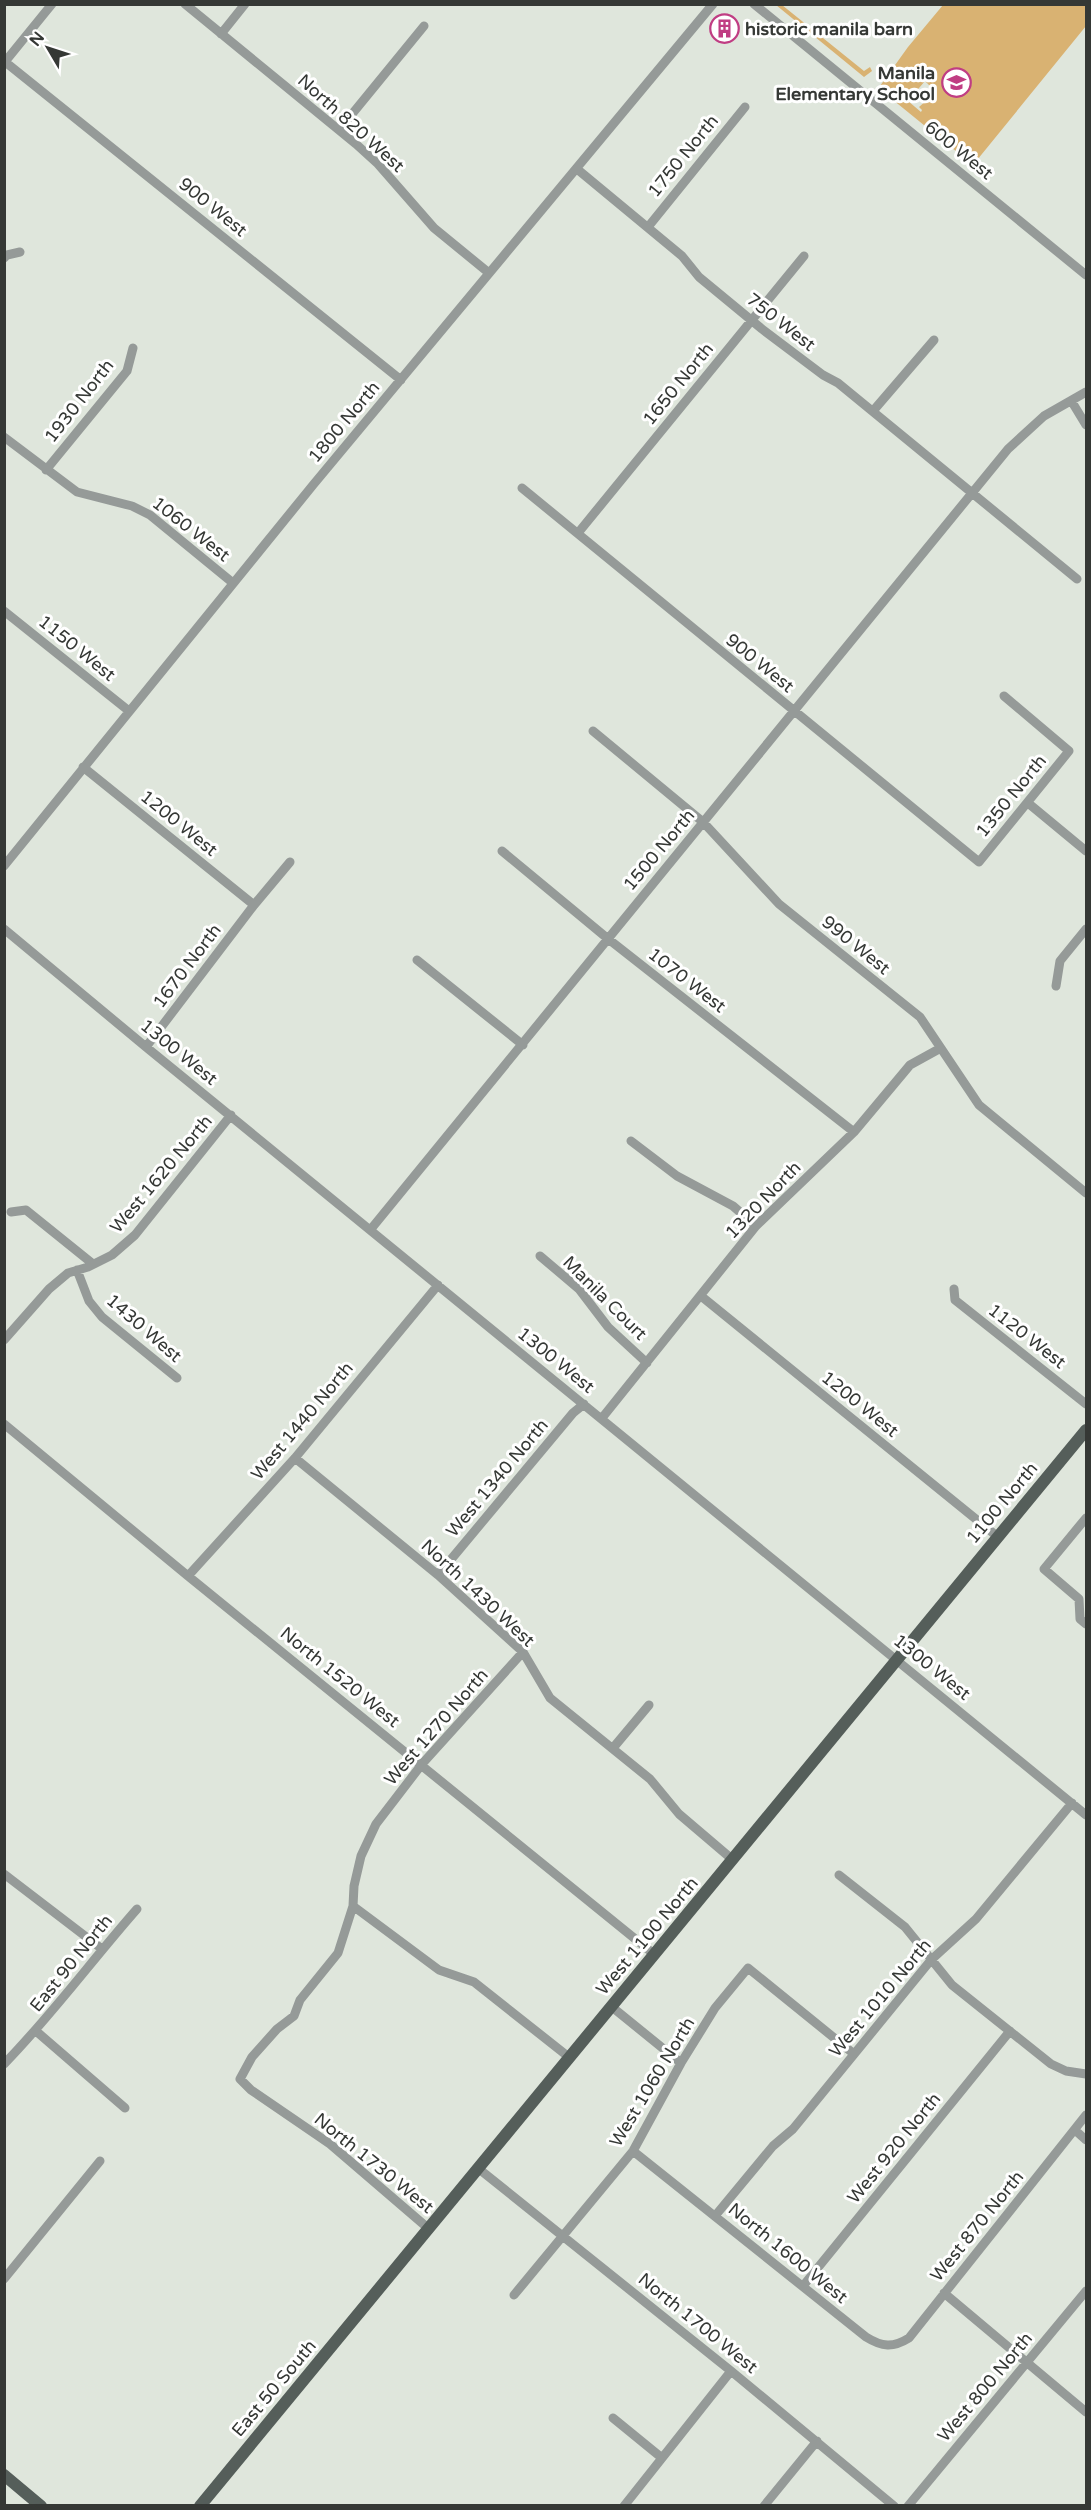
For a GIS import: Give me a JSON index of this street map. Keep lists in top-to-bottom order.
{
  "streets": {
    "main road": ["1100 North", "West 1100 North", "East 50 South"],
    "street": [
      "North 820 West",
      "600 West",
      "1750 North",
      "900 West",
      "750 West",
      "1650 North",
      "1930 North",
      "1800 North",
      "1060 West",
      "1150 West",
      "1350 North",
      "1200 West",
      "1500 North",
      "990 West",
      "1670 North",
      "1070 West",
      "1300 West",
      "West 1620 North",
      "1320 North",
      "Manila Court",
      "1430 West",
      "1120 West",
      "West 1440 North",
      "West 1340 North",
      "North 1430 West",
      "North 1520 West",
      "West 1270 North",
      "East 90 North",
      "West 1010 North",
      "West 1060 North",
      "West 920 North",
      "North 1730 West",
      "West 870 North",
      "North 1600 West",
      "North 1700 West",
      "West 800 North"
    ]
  },
  "crossings": [
    ["North 820 West", "1800 North"],
    ["1750 North", "750 West"],
    ["900 West", "1650 North"],
    ["900 West", "1800 North"],
    ["900 West", "1350 North"],
    ["900 West", "1500 North"],
    ["750 West", "1650 North"],
    ["750 West", "1800 North"],
    ["750 West", "1500 North"],
    ["1930 North", "1060 West"],
    ["1800 North", "1060 West"],
    ["1800 North", "1150 West"],
    ["1800 North", "1200 West"],
    ["1200 West", "1670 North"],
    ["1200 West", "1320 North"],
    ["1200 West", "1100 North"],
    ["1500 North", "990 West"],
    ["1500 North", "1070 West"],
    ["1500 North", "1300 West"],
    ["990 West", "1320 North"],
    ["1670 North", "1300 West"],
    ["1070 West", "1320 North"],
    ["1300 West", "West 1620 North"],
    ["1300 West", "1320 North"],
    ["1300 West", "West 1440 North"],
    ["1300 West", "West 1340 North"],
    ["1300 West", "West 1100 North"],
    ["1300 West", "West 1010 North"],
    ["West 1620 North", "1430 West"],
    ["1320 North", "Manila Court"],
    ["West 1440 North", "North 1430 West"],
    ["West 1440 North", "North 1520 West"],
    ["West 1340 North", "North 1430 West"],
    ["1100 North", "West 1100 North"],
    ["North 1430 West", "West 1270 North"],
    ["North 1430 West", "West 1100 North"],
    ["North 1520 West", "West 1270 North"],
    ["North 1520 West", "West 1100 North"],
    ["West 1270 North", "North 1730 West"],
    ["West 1100 North", "North 1730 West"],
    ["West 1100 North", "North 1700 West"],
    ["West 1100 North", "East 50 South"],
    ["West 1010 North", "West 1060 North"],
    ["West 1010 North", "North 1600 West"],
    ["West 1060 North", "North 1600 West"],
    ["West 1060 North", "North 1700 West"],
    ["West 920 North", "North 1600 West"],
    ["West 870 North", "North 1600 West"]
  ],
  "places": {
    "building": ["historic manila barn"],
    "school or university": ["Manila Elementary School"]
  },
  "north": "top left"
}
